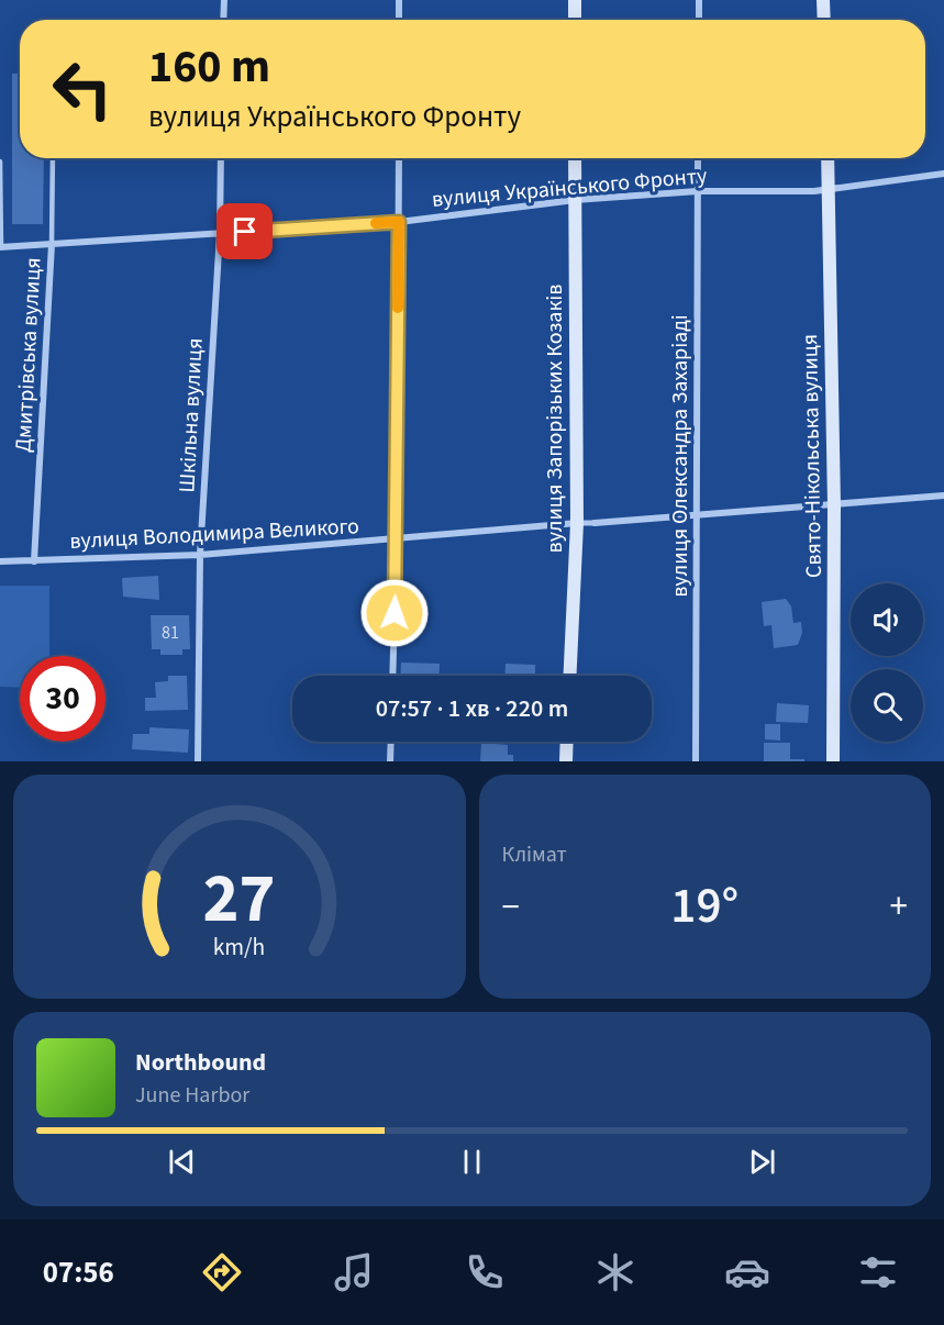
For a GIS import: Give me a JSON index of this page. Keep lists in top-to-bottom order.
{
  "streets": {
    "main road": ["вулиця Запорізьких Козаків", "Свято-Нікольська вулиця"],
    "street": [
      "вулиця Українського Фронту",
      "Дмитрівська вулиця",
      "Шкільна вулиця",
      "вулиця Олександра Захаріаді",
      "вулиця Володимира Великого"
    ]
  },
  "crossings": [
    ["вулиця Українського Фронту", "Дмитрівська вулиця"],
    ["вулиця Українського Фронту", "Шкільна вулиця"],
    ["вулиця Українського Фронту", "вулиця Запорізьких Козаків"],
    ["вулиця Українського Фронту", "вулиця Олександра Захаріаді"],
    ["вулиця Українського Фронту", "Свято-Нікольська вулиця"],
    ["Дмитрівська вулиця", "вулиця Володимира Великого"],
    ["Шкільна вулиця", "вулиця Володимира Великого"],
    ["вулиця Запорізьких Козаків", "вулиця Володимира Великого"],
    ["вулиця Олександра Захаріаді", "вулиця Володимира Великого"],
    ["Свято-Нікольська вулиця", "вулиця Володимира Великого"]
  ],
  "house_numbers": ["81"],
  "page": {
    "turn": ["160 m", "вулиця Українського Фронту"],
    "limit": "30",
    "trip": "07:57 · 1 хв · 220 m",
    "tile": "Клімат",
    "heat": ["−", "19°", "+"],
    "song": ["Northbound", "June Harbor"],
    "tabs": "07:56",
    "gauge": ["27", "km/h"]
  }
}
